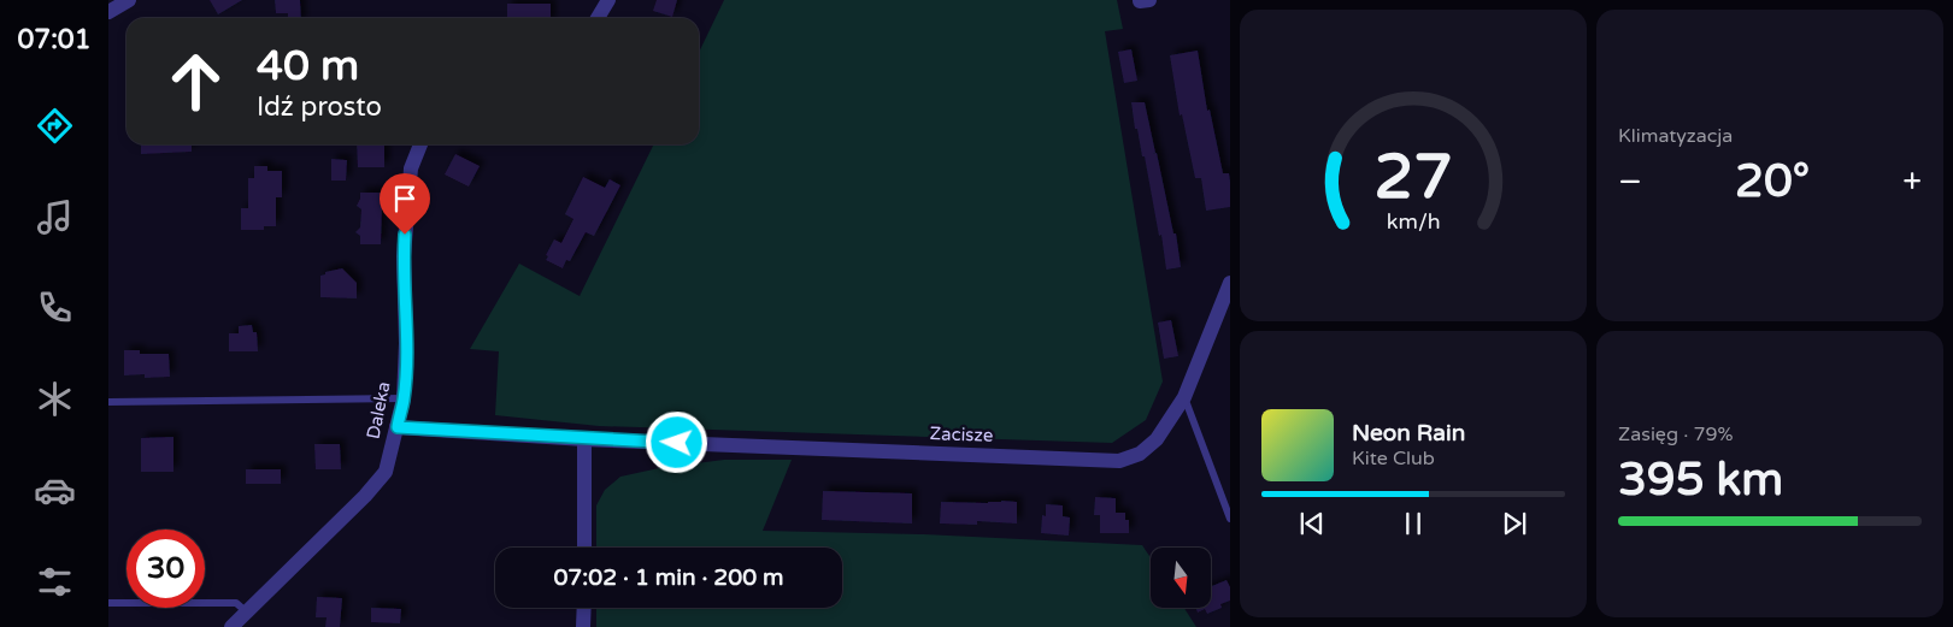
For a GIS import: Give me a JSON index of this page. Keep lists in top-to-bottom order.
{
  "streets": {
    "street": ["Daleka", "Zacisze"]
  },
  "crossings": [
    ["Daleka", "Zacisze"]
  ],
  "north": "bottom",
  "page": {
    "tabs": "07:01",
    "tile": [
      "Klimatyzacja",
      ["Zasięg · 79%", "395 km"]
    ],
    "turn": ["40 m", "Idź prosto"],
    "heat": ["−", "20°", "+"],
    "song": ["Neon Rain", "Kite Club"],
    "limit": "30",
    "trip": "07:02 · 1 min · 200 m",
    "gauge": ["27", "km/h"]
  }
}
